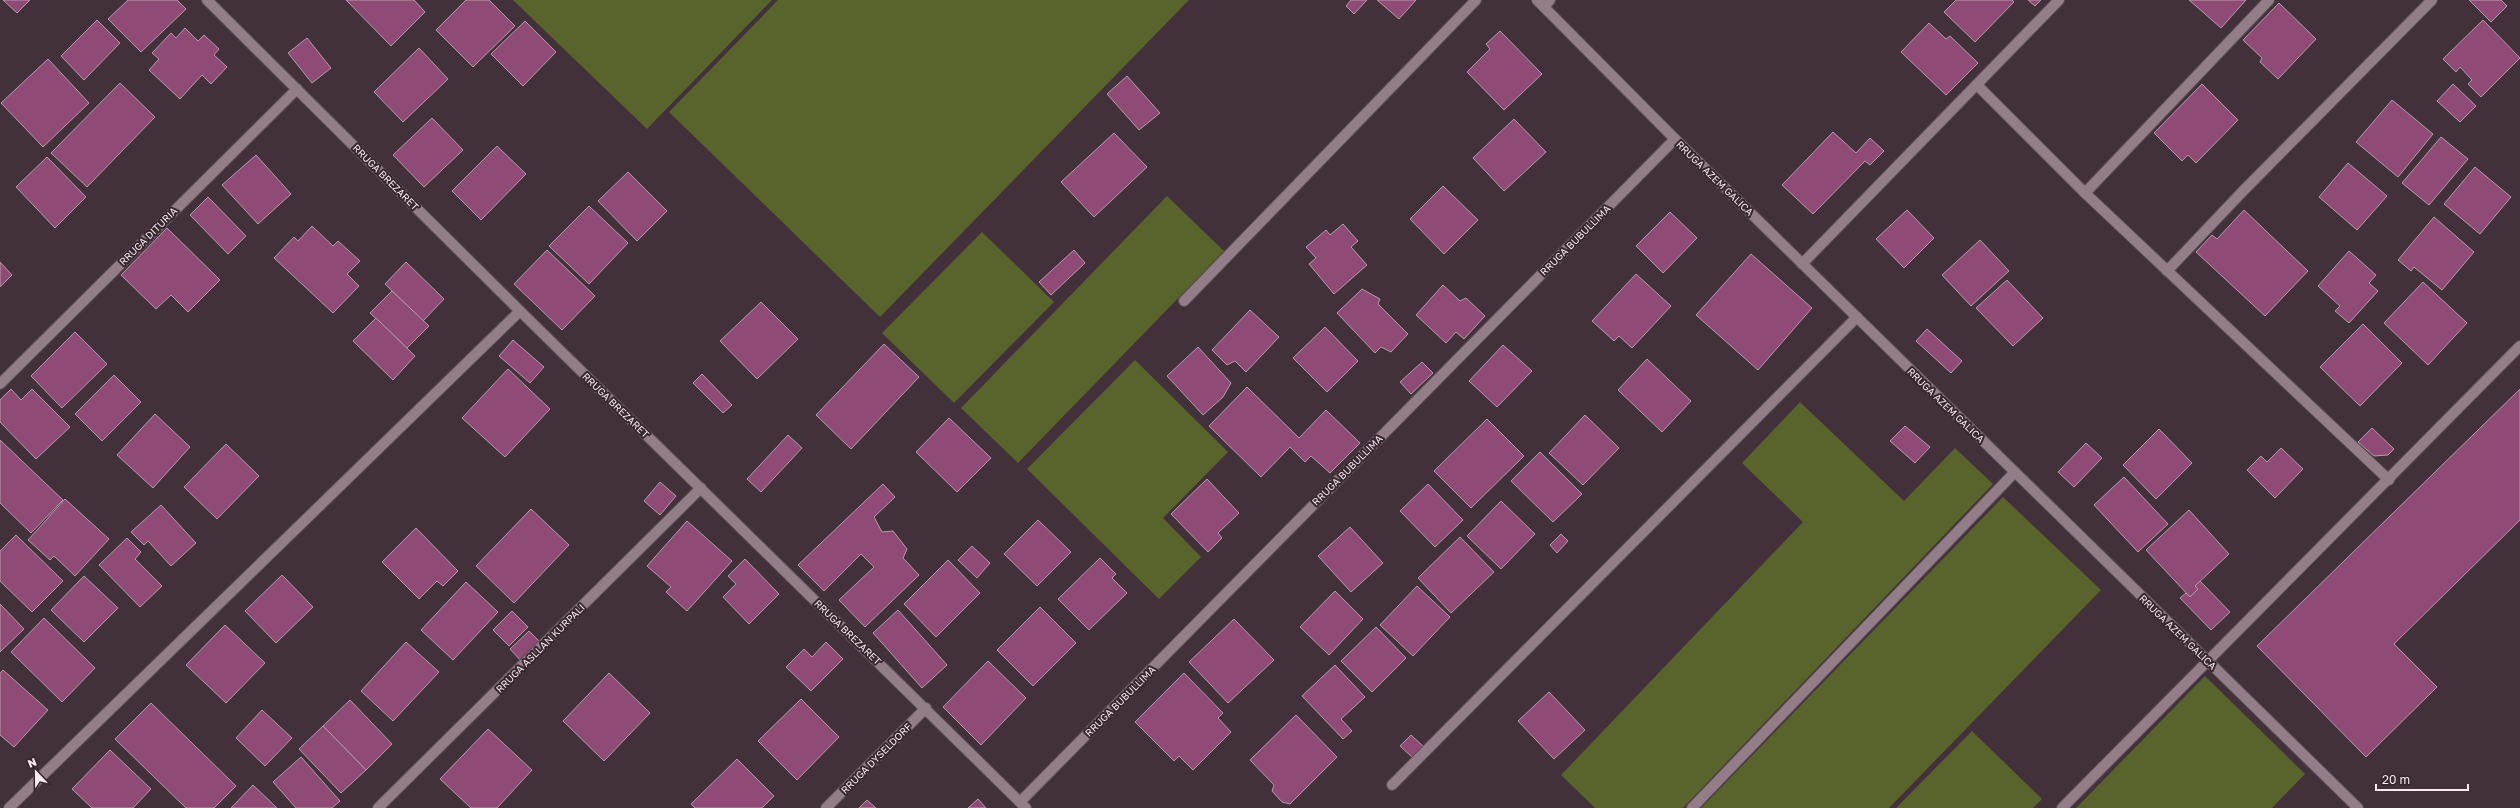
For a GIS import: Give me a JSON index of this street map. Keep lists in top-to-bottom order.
{
  "streets": {
    "street": [
      "RRUGA BREZARET",
      "RRUGA AZEM GALICA",
      "RRUGA DITURIA",
      "RRUGA BUBULLIMA",
      "RRUGA ASLLAN KURPALI",
      "RRUGA DYSELDORF"
    ]
  },
  "crossings": [
    ["RRUGA BREZARET", "RRUGA DITURIA"],
    ["RRUGA BREZARET", "RRUGA BUBULLIMA"],
    ["RRUGA BREZARET", "RRUGA ASLLAN KURPALI"],
    ["RRUGA BREZARET", "RRUGA DYSELDORF"],
    ["RRUGA AZEM GALICA", "RRUGA BUBULLIMA"]
  ],
  "scale_bar": "20 m",
  "north": "top"
}
